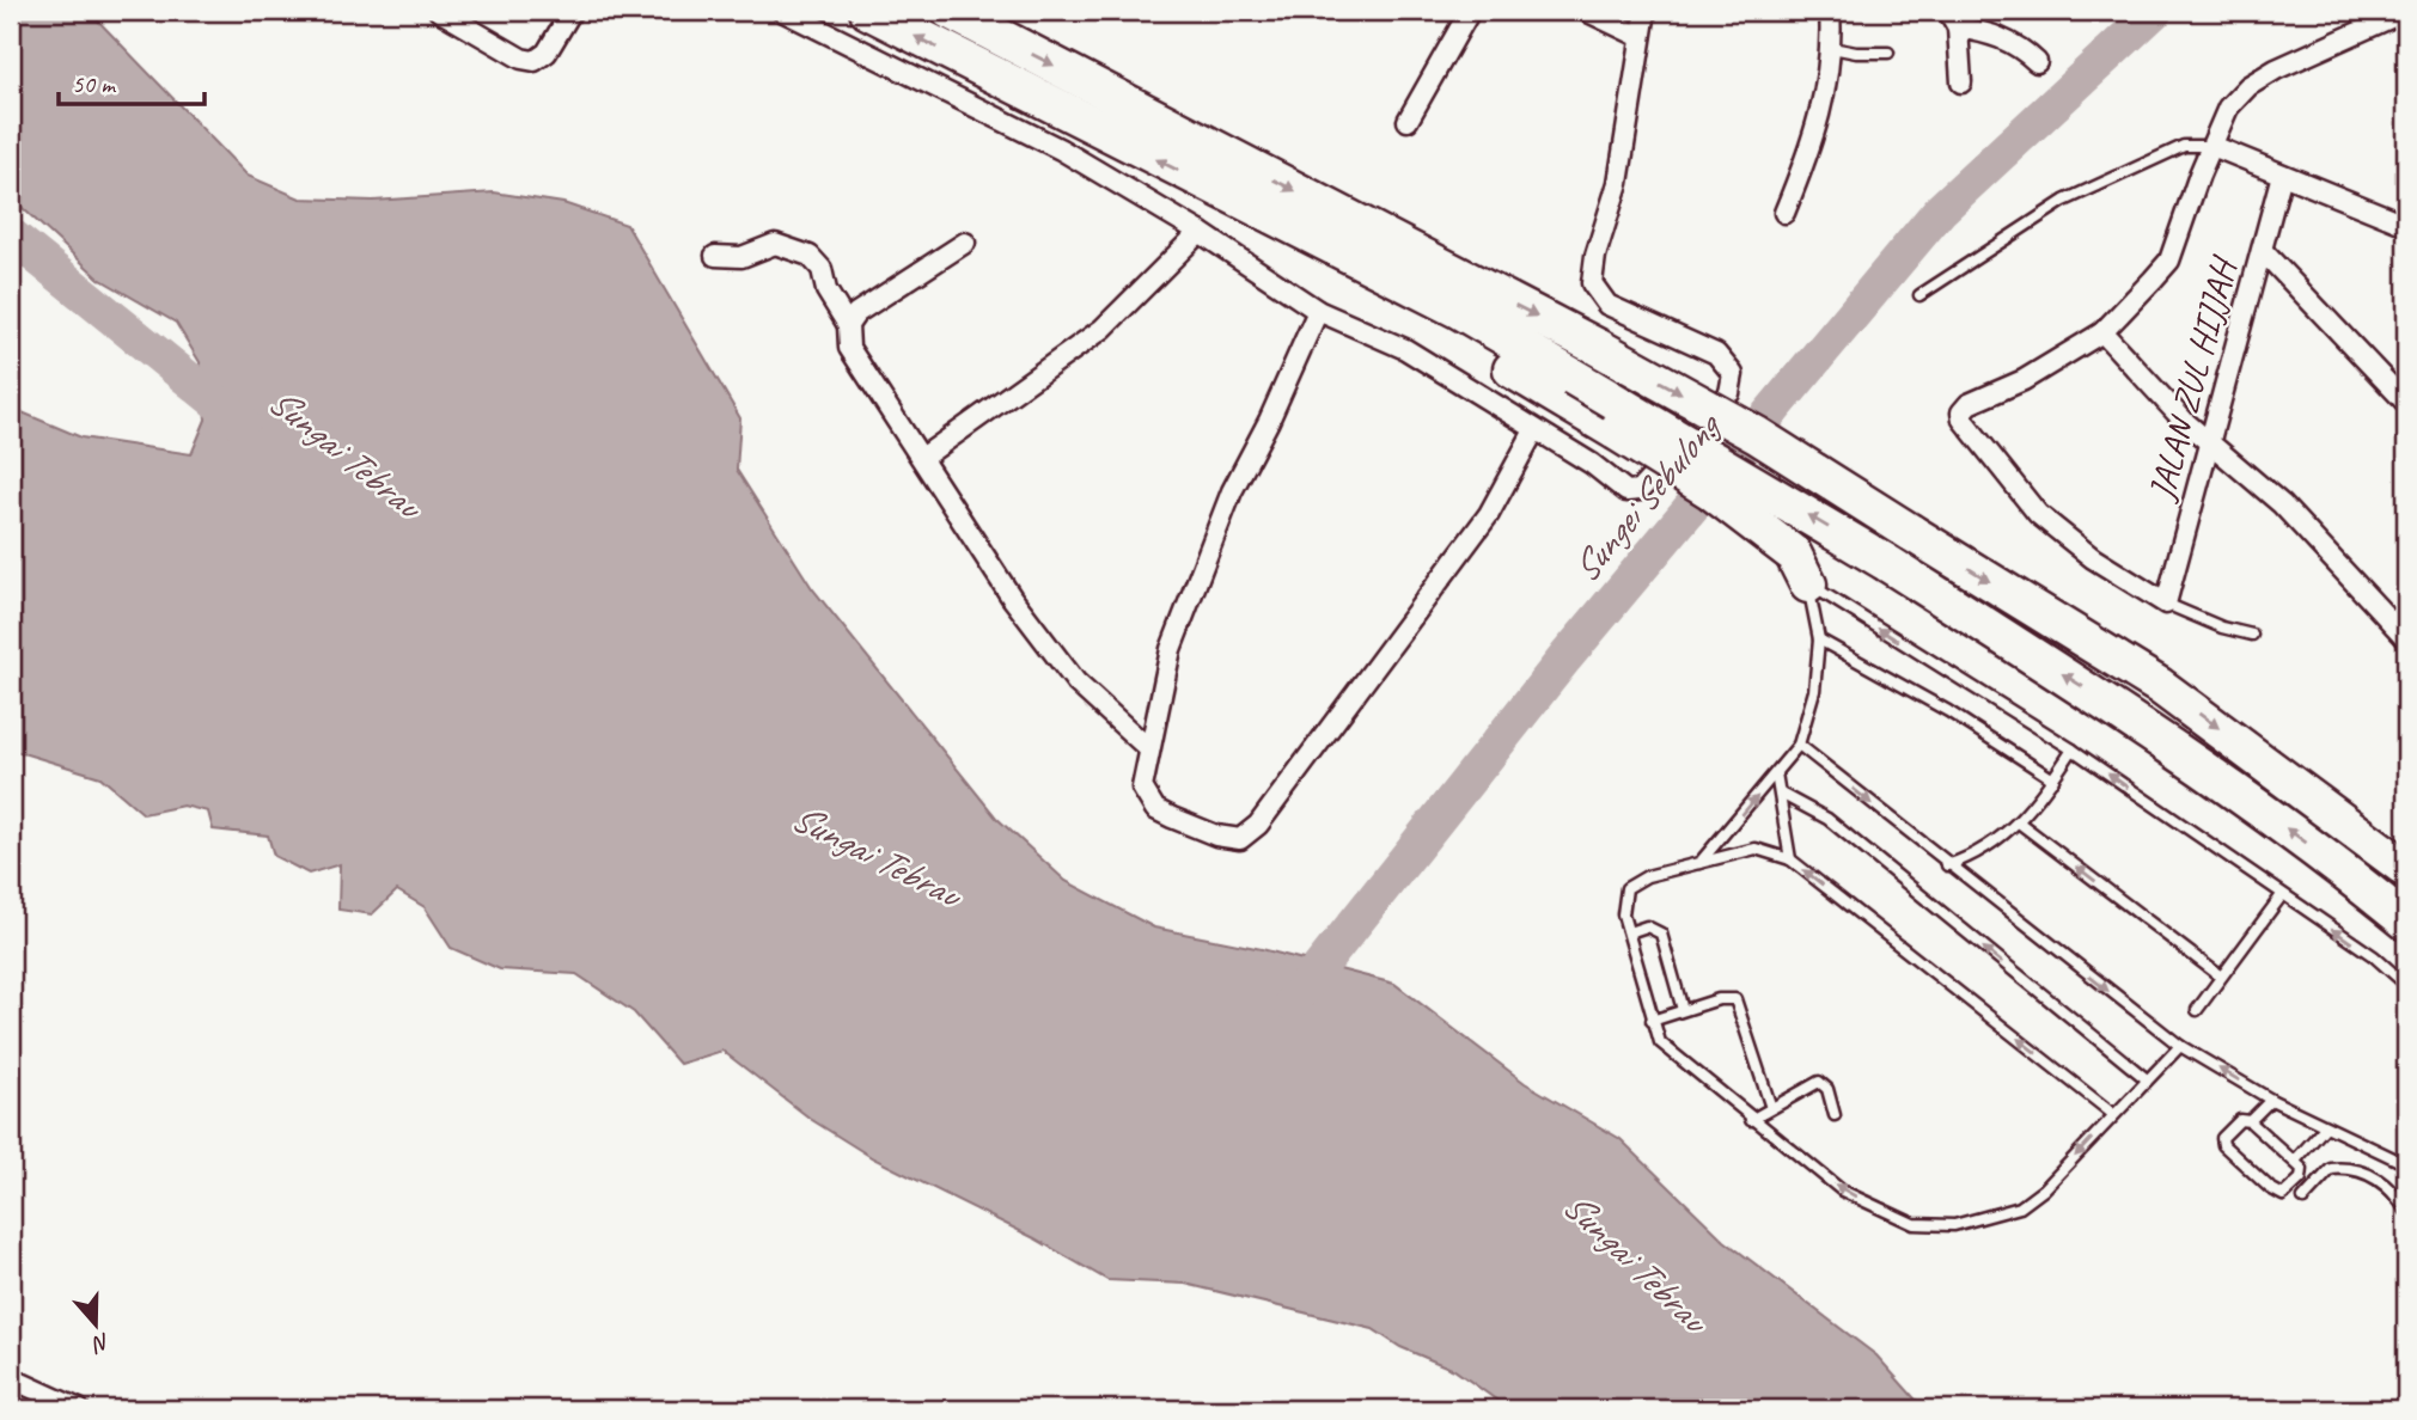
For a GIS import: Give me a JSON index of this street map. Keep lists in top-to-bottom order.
{
  "streets": {
    "street": ["JALAN ZUL HIJJAH"]
  },
  "water": ["Sungai Tebrau", "Sungei Sebulong"],
  "scale_bar": "50 m",
  "north": "bottom"
}
